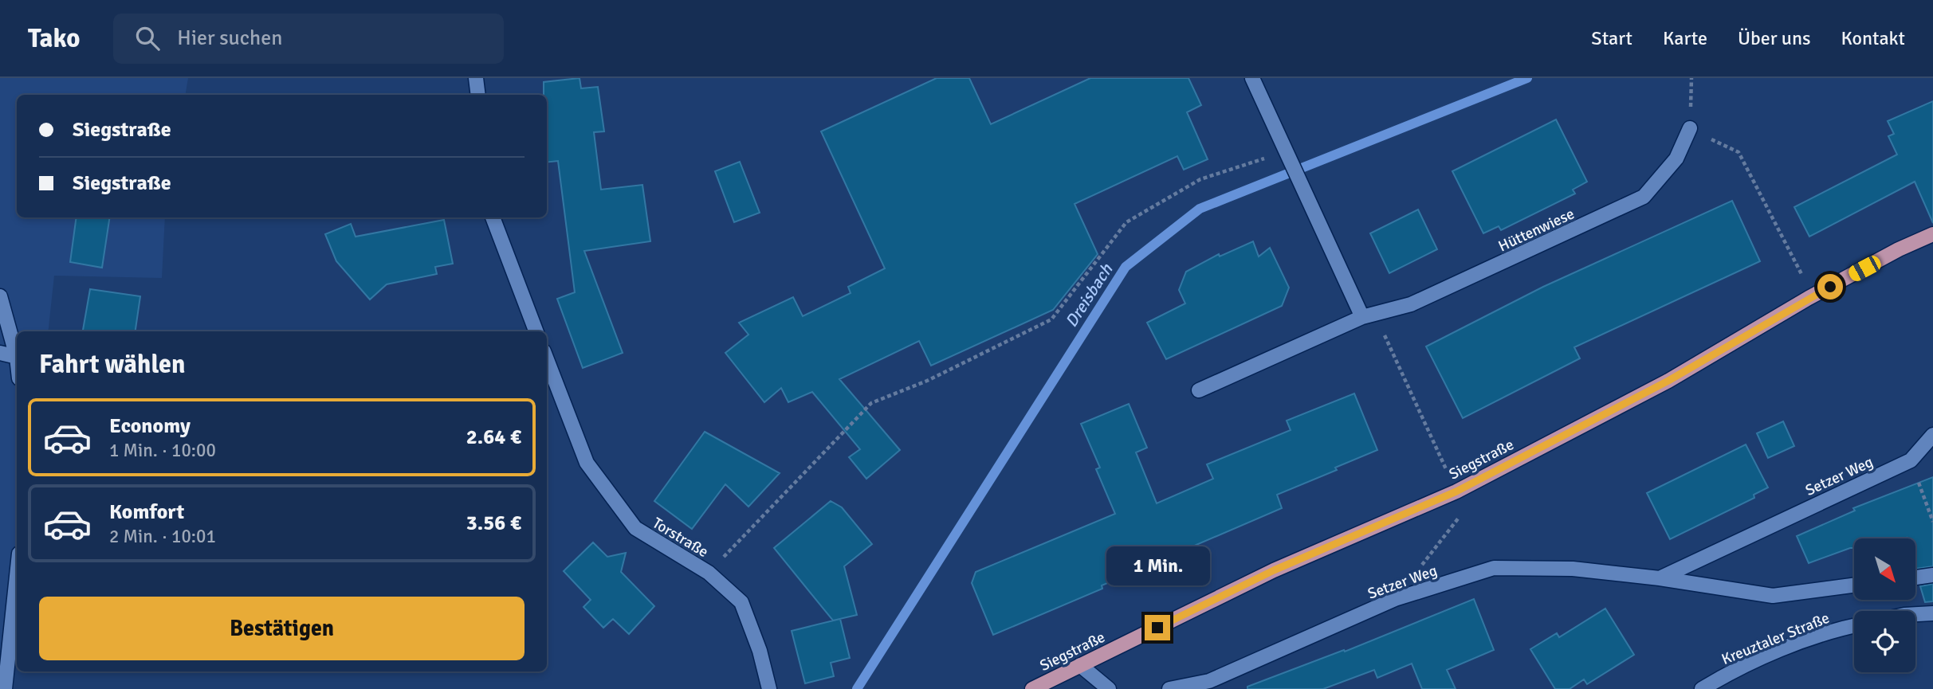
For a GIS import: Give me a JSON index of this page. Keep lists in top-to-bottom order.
{
  "streets": {
    "main road": ["Siegstraße"],
    "street": [
      "Hüttenwiese",
      "Setzer Weg",
      "Torstraße",
      "Kreuztaler Straße"
    ]
  },
  "water": ["Dreisbach"],
  "north": "bottom right",
  "page": {
    "header": "Tako",
    "search": "Hier suchen",
    "nav": [
      "Start",
      "Karte",
      "Über uns",
      "Kontakt"
    ],
    "banner": ["Siegstraße", "Siegstraße"],
    "heading": "Fahrt wählen",
    "list": [
      {
        "name": "Economy",
        "note": "1 Min. · 10:00",
        "value": "2.64 €"
      },
      {
        "name": "Komfort",
        "note": "2 Min. · 10:01",
        "value": "3.56 €"
      }
    ],
    "bubble": "1 Min.",
    "buttons": "Bestätigen"
  }
}
